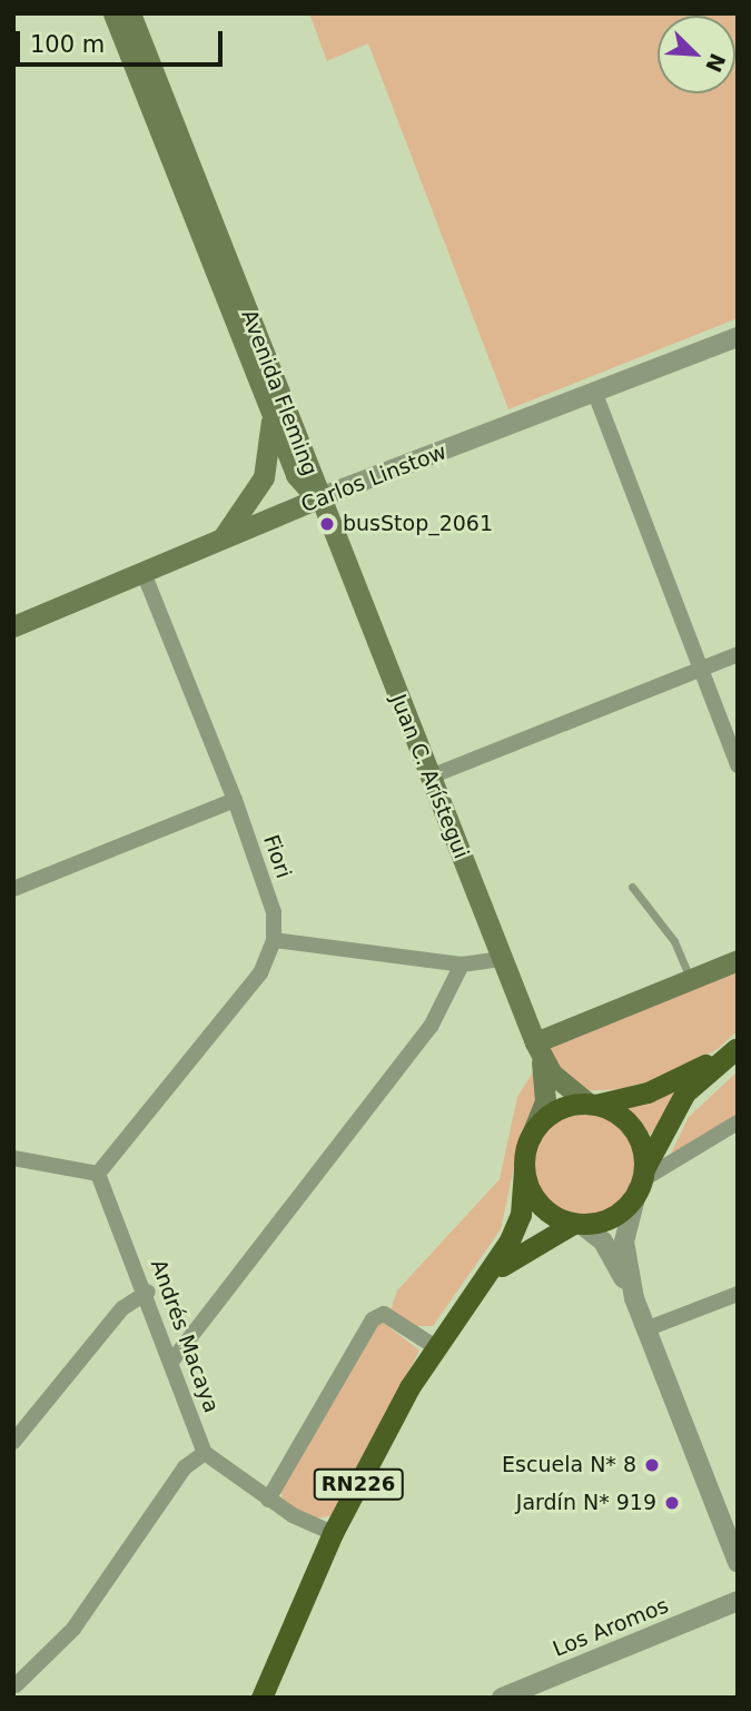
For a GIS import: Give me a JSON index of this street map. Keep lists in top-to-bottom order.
{
  "streets": {
    "highway": ["RN226"],
    "main road": ["Avenida Fleming", "Carlos Linstow", "Juan C. Arístegui"],
    "street": ["Fiori", "Andrés Macaya", "Los Aromos"]
  },
  "crossings": [
    ["Avenida Fleming", "Carlos Linstow"],
    ["Avenida Fleming", "Juan C. Arístegui"],
    ["Carlos Linstow", "Juan C. Arístegui"],
    ["Carlos Linstow", "Fiori"],
    ["Juan C. Arístegui", "RN226"]
  ],
  "places": ["busStop_2061", "Escuela N* 8", "Jardín N* 919"],
  "scale_bar": "100 m",
  "north": "bottom right"
}
